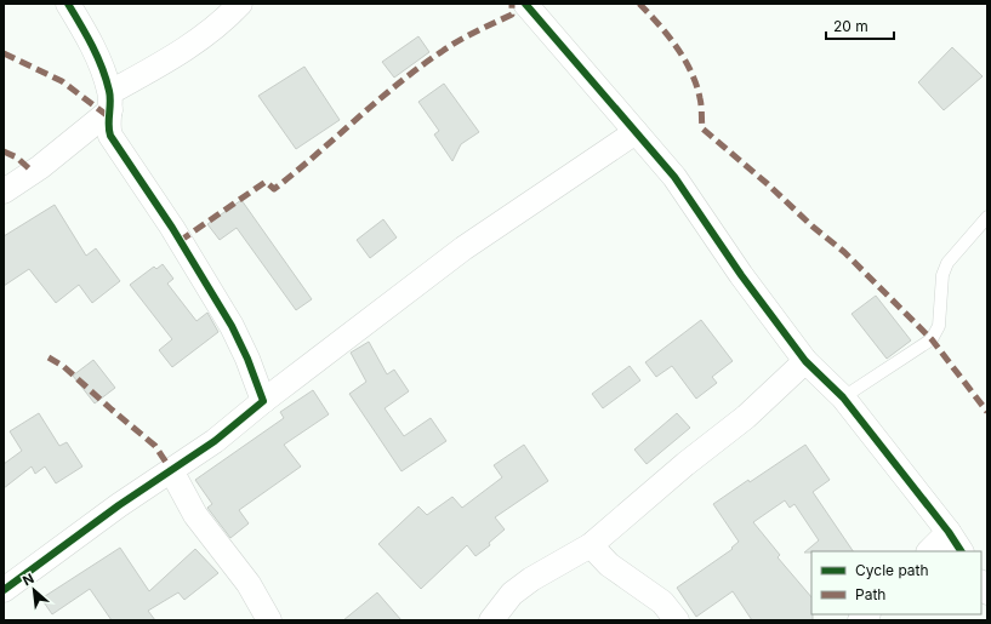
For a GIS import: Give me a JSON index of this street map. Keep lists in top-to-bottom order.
{
  "legend": ["Cycle path", "Path"],
  "scale_bar": "20 m",
  "north": "top left"
}
